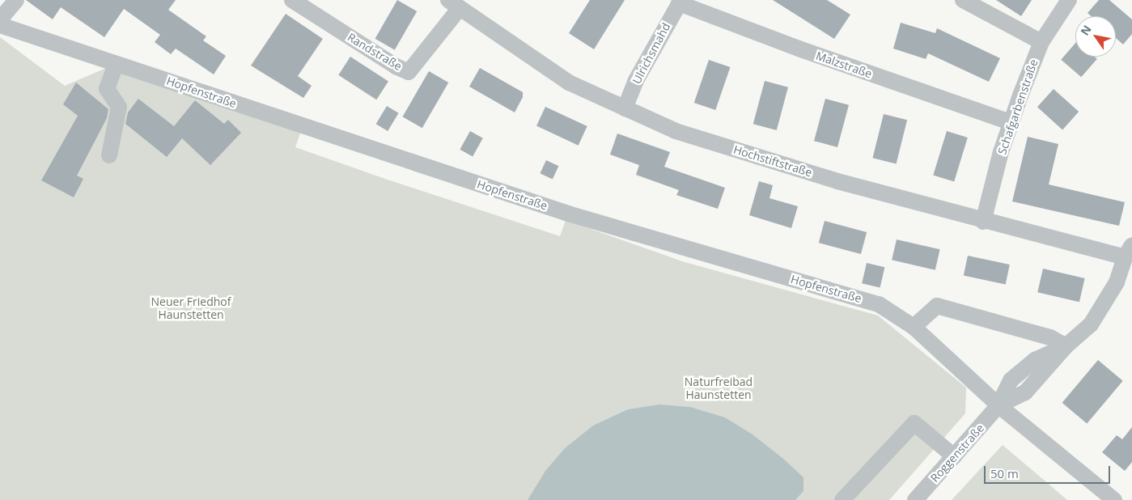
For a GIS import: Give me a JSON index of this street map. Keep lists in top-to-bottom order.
{
  "streets": {
    "street": [
      "Randstraße",
      "Ulrichsmahd",
      "Malzstraße",
      "Hopfenstraße",
      "Schafgarbenstraße",
      "Hochstiftstraße",
      "Roggenstraße"
    ]
  },
  "crossings": [
    ["Randstraße", "Hochstiftstraße"],
    ["Ulrichsmahd", "Malzstraße"],
    ["Ulrichsmahd", "Hochstiftstraße"],
    ["Malzstraße", "Schafgarbenstraße"],
    ["Hopfenstraße", "Roggenstraße"],
    ["Schafgarbenstraße", "Hochstiftstraße"],
    ["Hochstiftstraße", "Roggenstraße"]
  ],
  "parks": ["Neuer Friedhof Haunstetten", "Naturfreibad Haunstetten"],
  "scale_bar": "50 m",
  "north": "top left"
}
